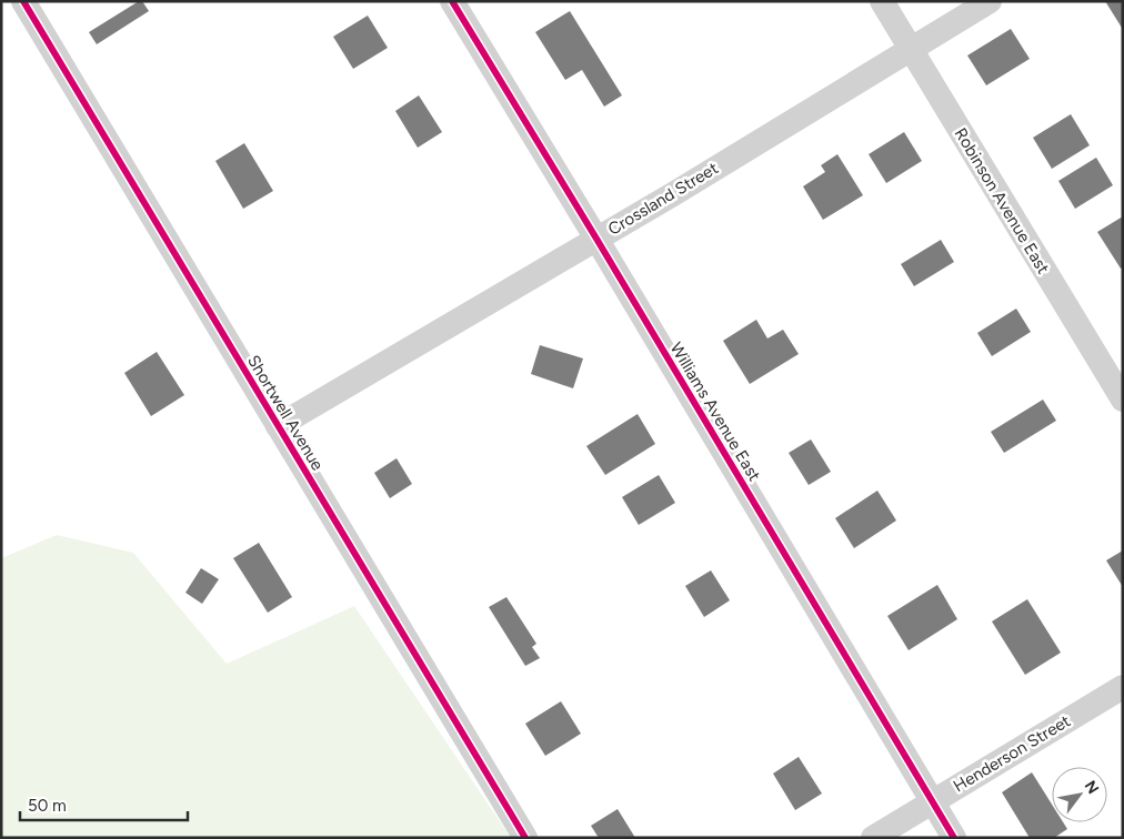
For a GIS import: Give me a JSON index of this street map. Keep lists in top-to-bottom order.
{
  "streets": {
    "street": [
      "Crossland Street",
      "Robinson Avenue East",
      "Williams Avenue East",
      "Shortwell Avenue",
      "Henderson Street"
    ]
  },
  "crossings": [
    ["Crossland Street", "Robinson Avenue East"],
    ["Crossland Street", "Williams Avenue East"],
    ["Crossland Street", "Shortwell Avenue"],
    ["Williams Avenue East", "Henderson Street"]
  ],
  "scale_bar": "50 m",
  "north": "top right"
}
